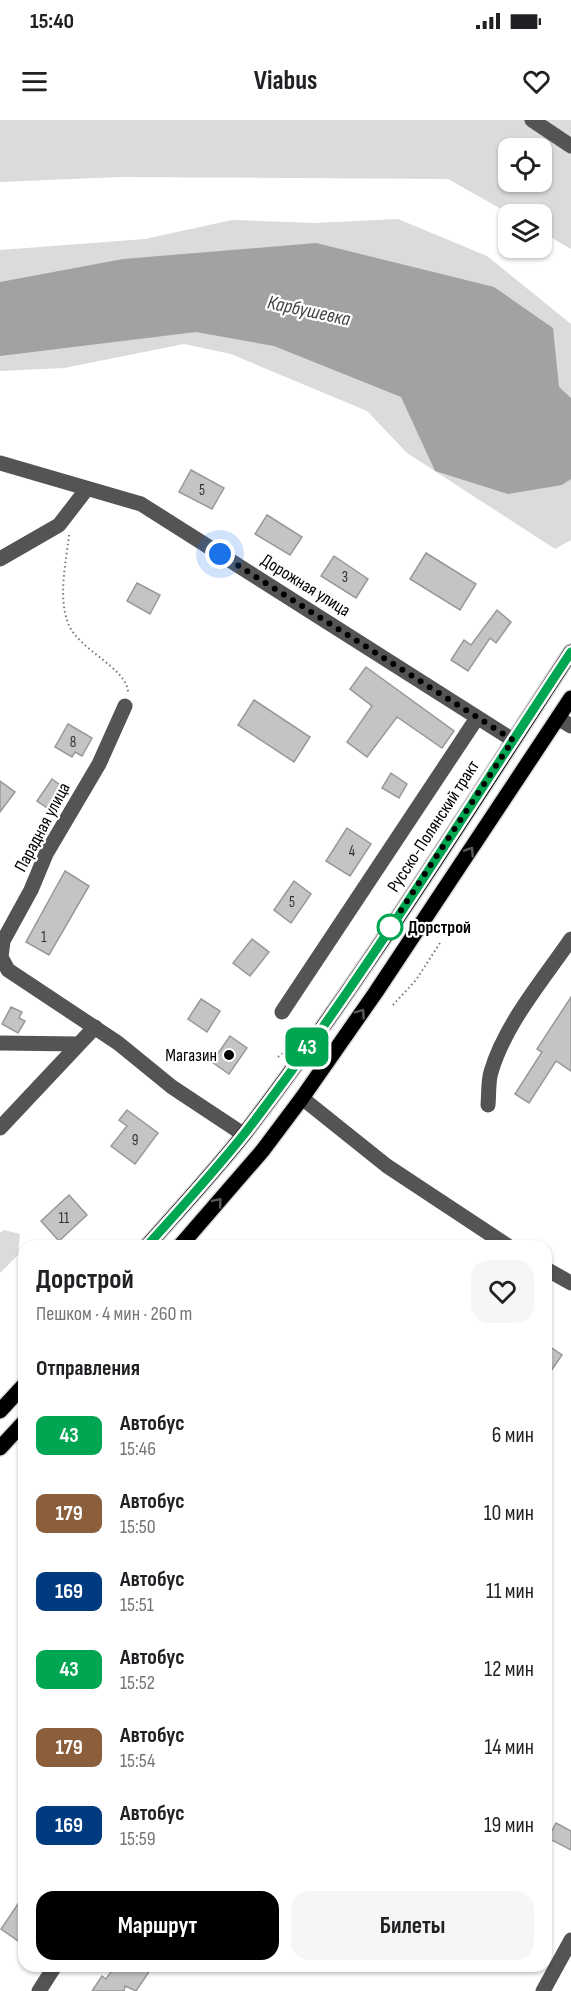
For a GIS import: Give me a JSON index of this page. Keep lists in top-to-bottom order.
{
  "streets": {
    "main road": ["Русско-Полянский тракт"],
    "street": ["Дорожная улица", "Парадная улица"]
  },
  "crossings": [
    ["Дорожная улица", "Русско-Полянский тракт"],
    ["Русско-Полянский тракт", "Парадная улица"]
  ],
  "water": ["Карбушевка"],
  "places": ["Дорстрой", "Магазин"],
  "lines": ["bus line 43"],
  "house_numbers": [
    "5",
    "3",
    "8",
    "4",
    "5",
    "1",
    "9",
    "11"
  ],
  "page": {
    "status": "15:40",
    "header": "Viabus",
    "on_map": "43",
    "heading": [
      ["Дорстрой", "Пешком · 4 мин · 260 m"],
      "Отправления"
    ],
    "list": [
      {
        "mark": "43",
        "name": "Автобус",
        "note": "15:46",
        "value": "6 мин"
      },
      {
        "mark": "179",
        "name": "Автобус",
        "note": "15:50",
        "value": "10 мин"
      },
      {
        "mark": "169",
        "name": "Автобус",
        "note": "15:51",
        "value": "11 мин"
      },
      {
        "mark": "43",
        "name": "Автобус",
        "note": "15:52",
        "value": "12 мин"
      },
      {
        "mark": "179",
        "name": "Автобус",
        "note": "15:54",
        "value": "14 мин"
      },
      {
        "mark": "169",
        "name": "Автобус",
        "note": "15:59",
        "value": "19 мин"
      }
    ],
    "buttons": ["Маршрут", "Билеты"]
  }
}
